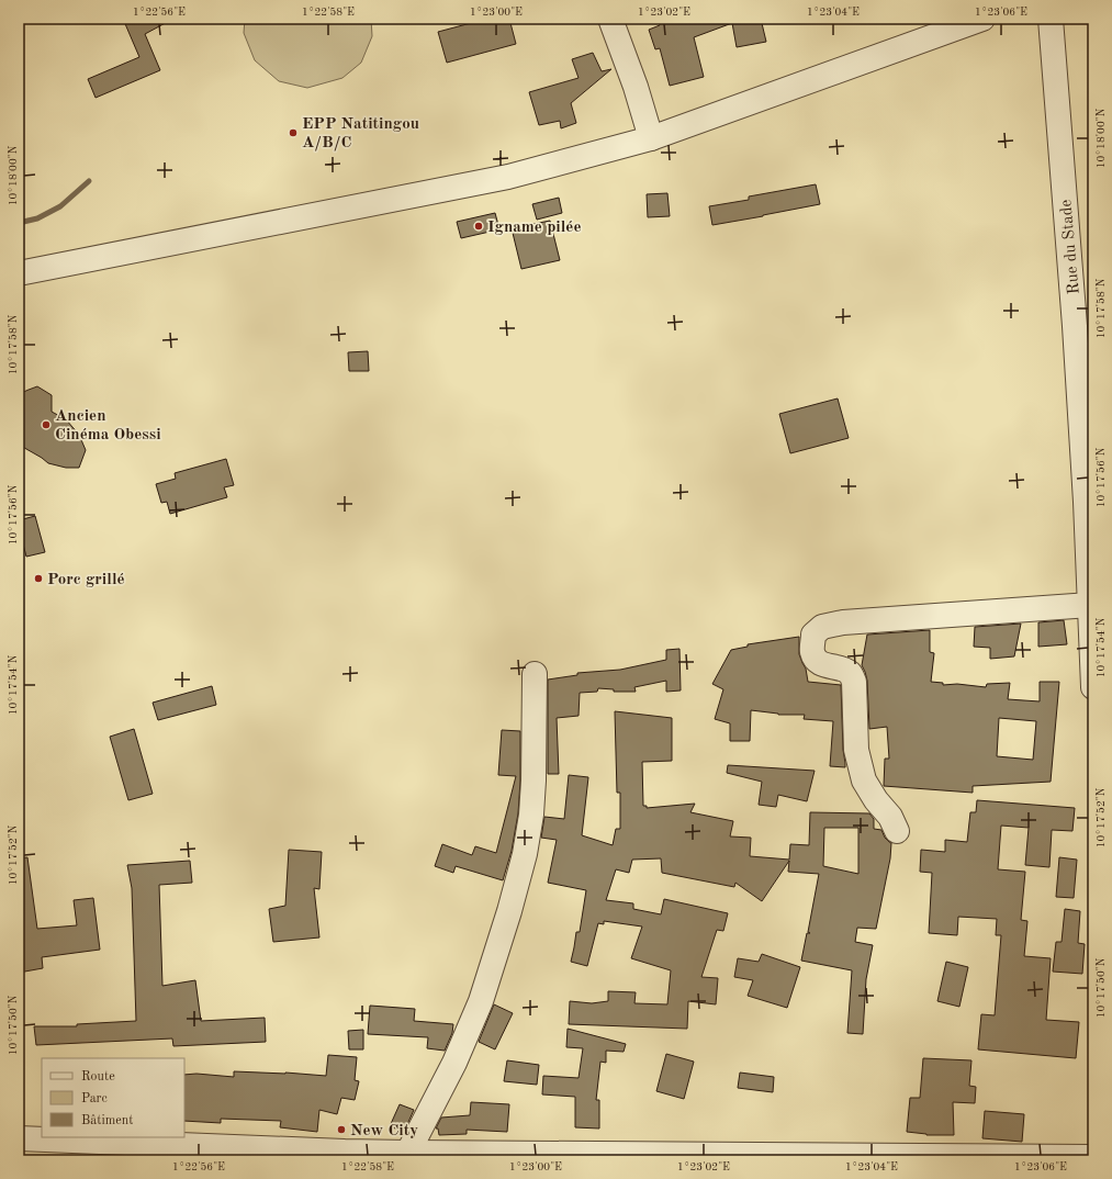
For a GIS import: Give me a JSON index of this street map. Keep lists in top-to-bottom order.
{
  "streets": {
    "street": ["Rue du Stade"]
  },
  "places": [
    "EPP Natitingou A/B/C",
    "Igname pilée",
    "Ancien Cinéma Obessi",
    "Porc grillé",
    "New City"
  ],
  "legend": ["Route", "Parc", "Bâtiment"],
  "coordinates": [
    "1°22'56\"E",
    "1°22'58\"E",
    "1°23'00\"E",
    "1°23'02\"E",
    "1°23'04\"E",
    "1°23'06\"E",
    "10°18'00\"N",
    "10°17'58\"N",
    "10°17'56\"N",
    "10°17'54\"N",
    "10°17'52\"N",
    "10°17'50\"N"
  ]
}
